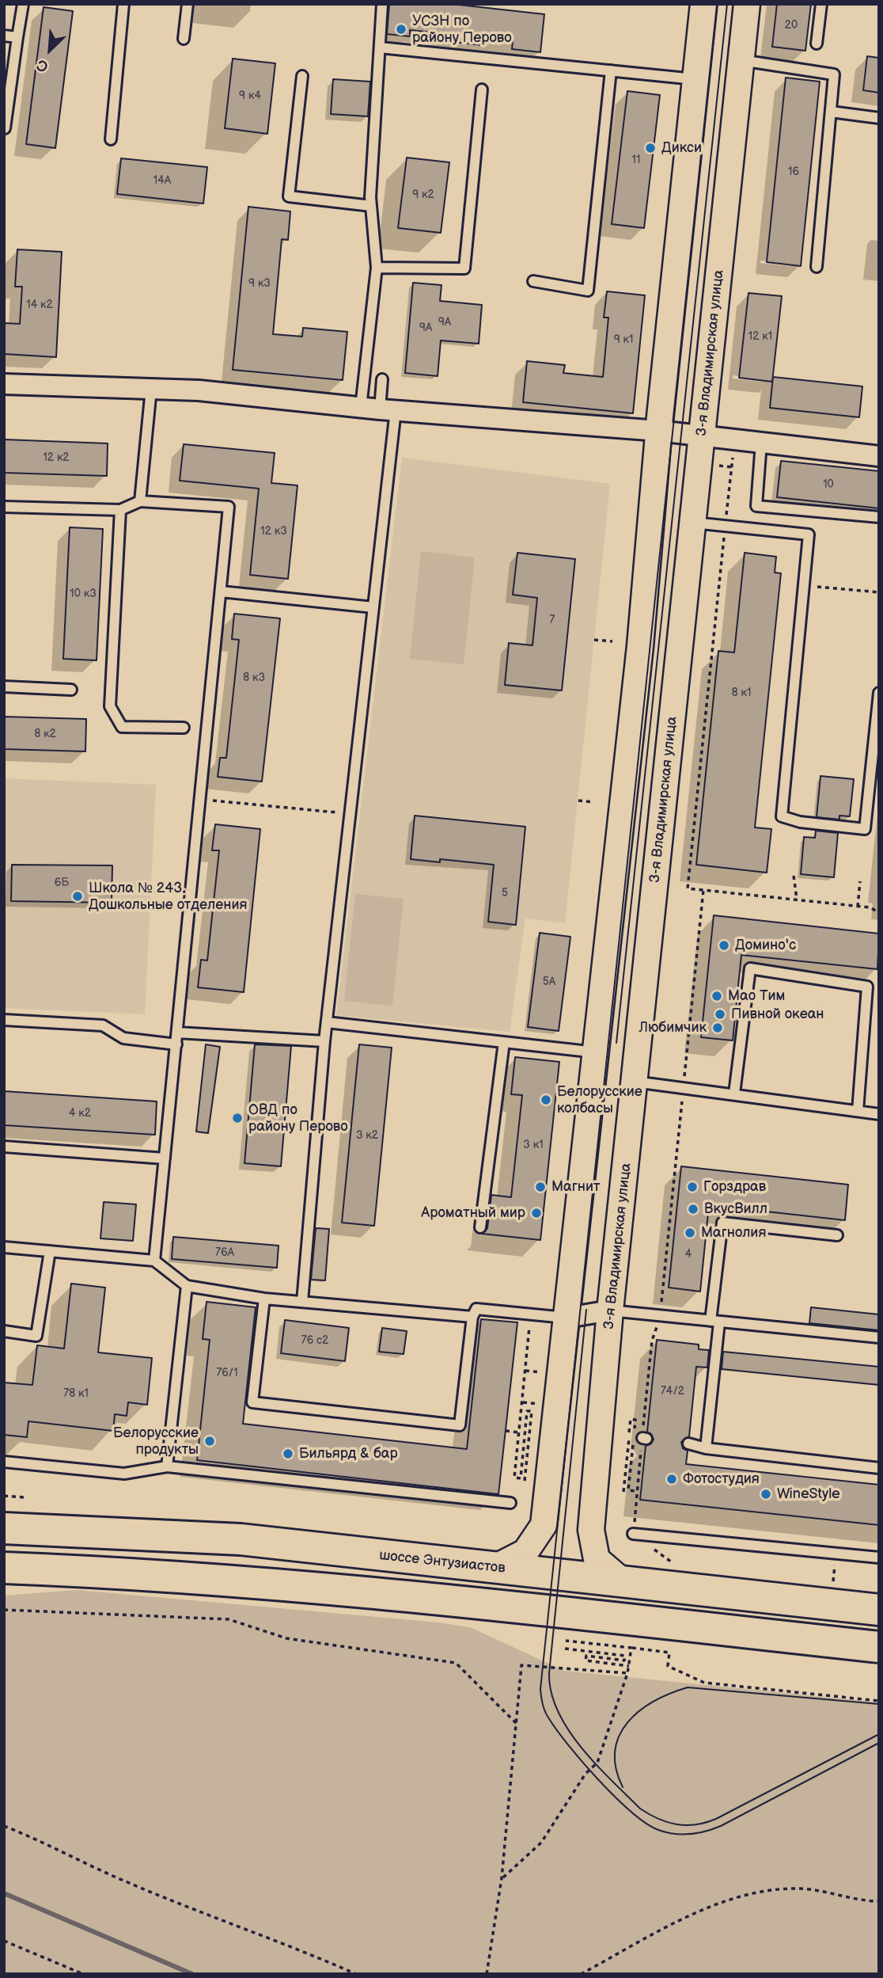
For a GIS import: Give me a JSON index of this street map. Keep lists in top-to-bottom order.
{
  "streets": {
    "main road": ["шоссе Энтузиастов"],
    "street": ["3-я Владимирская улица"]
  },
  "crossings": [
    ["3-я Владимирская улица", "шоссе Энтузиастов"]
  ],
  "places": [
    "УСЗН по району Перово",
    "Дикси",
    "Школа № 243. Дошкольные отделения",
    "Домино'c",
    "Мао Тим",
    "Пивной океан",
    "Любимчик",
    "Белорусские колбасы",
    "ОВД по району Перово",
    "Магнит",
    "Горздрав",
    "ВкусВилл",
    "Ароматный мир",
    "Магнолия",
    "Белорусские продукты",
    "Бильярд & бар",
    "Фотостудия",
    "WineStyle"
  ],
  "house_numbers": [
    "20",
    "9 к4",
    "11",
    "16",
    "14А",
    "9 к2",
    "9 к3",
    "14 к2",
    "9А",
    "9А",
    "12 к1",
    "9 к1",
    "12 к2",
    "10",
    "12 к3",
    "10 к3",
    "7",
    "8 к3",
    "8 к1",
    "8 к2",
    "6Б",
    "5",
    "5А",
    "4 к2",
    "3 к2",
    "3 к1",
    "76А",
    "4",
    "76 с2",
    "76/1",
    "74/2",
    "78 к1"
  ],
  "north": "bottom left"
}
